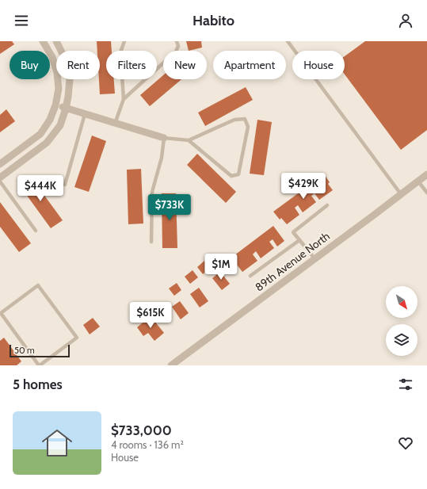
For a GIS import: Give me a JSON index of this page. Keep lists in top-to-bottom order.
{
  "streets": {
    "street": ["89th Avenue North"]
  },
  "scale_bar": "50 m",
  "north": "bottom right",
  "page": {
    "header": "Habito",
    "chip": [
      "Buy",
      "Rent",
      "Filters",
      "New",
      "Apartment",
      "House"
    ],
    "price": [
      "$429K",
      "$444K",
      "$733K",
      "$1M",
      "$615K"
    ],
    "scale": "50 m",
    "heading": "5 homes",
    "list": [
      {
        "name": "$733,000",
        "note": "4 rooms · 136 m² · House"
      }
    ]
  }
}
